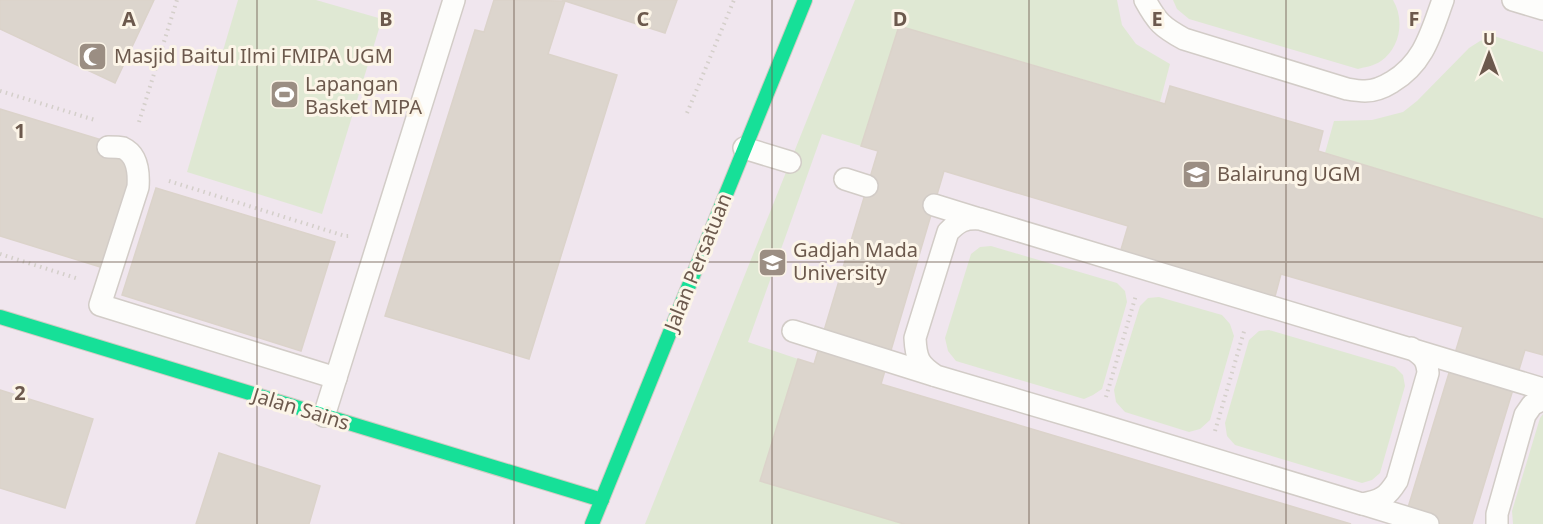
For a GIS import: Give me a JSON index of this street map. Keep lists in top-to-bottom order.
{
  "streets": {
    "street": ["Jalan Persatuan", "Jalan Sains"]
  },
  "crossings": [
    ["Jalan Persatuan", "Jalan Sains"]
  ],
  "places": {
    "mosque": ["Masjid Baitul Ilmi FMIPA UGM"],
    "sports": ["Lapangan Basket MIPA"],
    "school or university": ["Balairung UGM", "Gadjah Mada University"]
  },
  "north": "top",
  "grid": {
    "columns": [
      "A",
      "B",
      "C",
      "D",
      "E",
      "F"
    ],
    "rows": ["1", "2"]
  }
}
